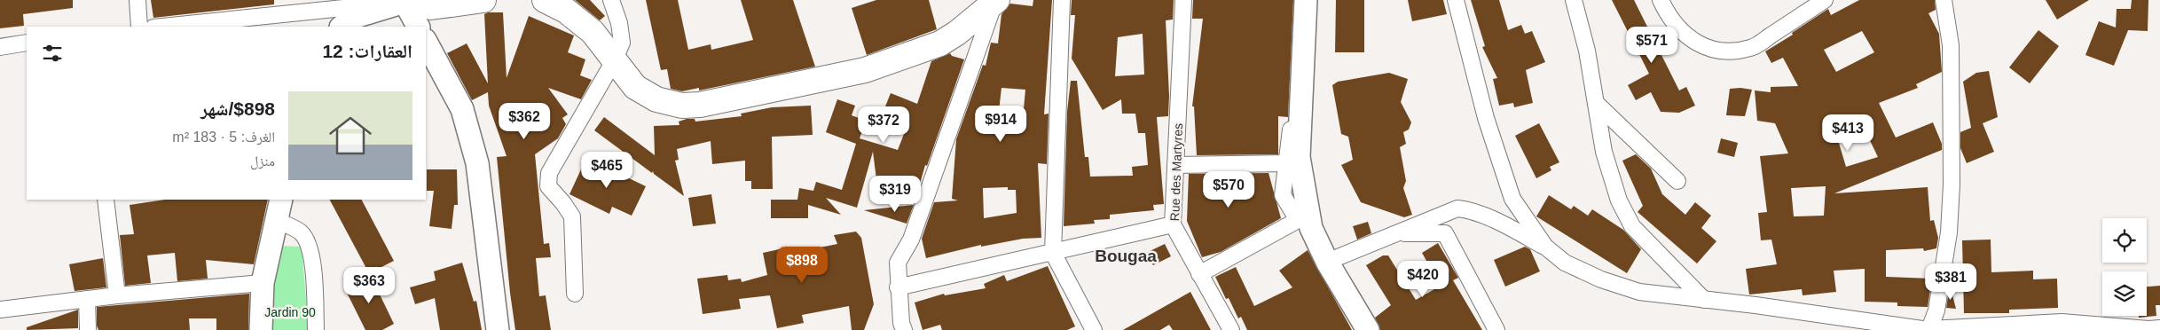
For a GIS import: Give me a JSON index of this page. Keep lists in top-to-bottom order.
{
  "streets": {
    "street": ["Rue des Martyres"]
  },
  "districts": ["Bougaa"],
  "parks": ["Jardin 90"],
  "page": {
    "price": [
      "$571",
      "$362",
      "$914",
      "$372",
      "$413",
      "$465",
      "$570",
      "$319",
      "$898",
      "$420",
      "$381",
      "$363"
    ],
    "heading": "العقارات: 12",
    "list": [
      {
        "name": "$898/شهر",
        "note": "الغرف: 5 · 183 m² · منزل"
      }
    ]
  }
}
